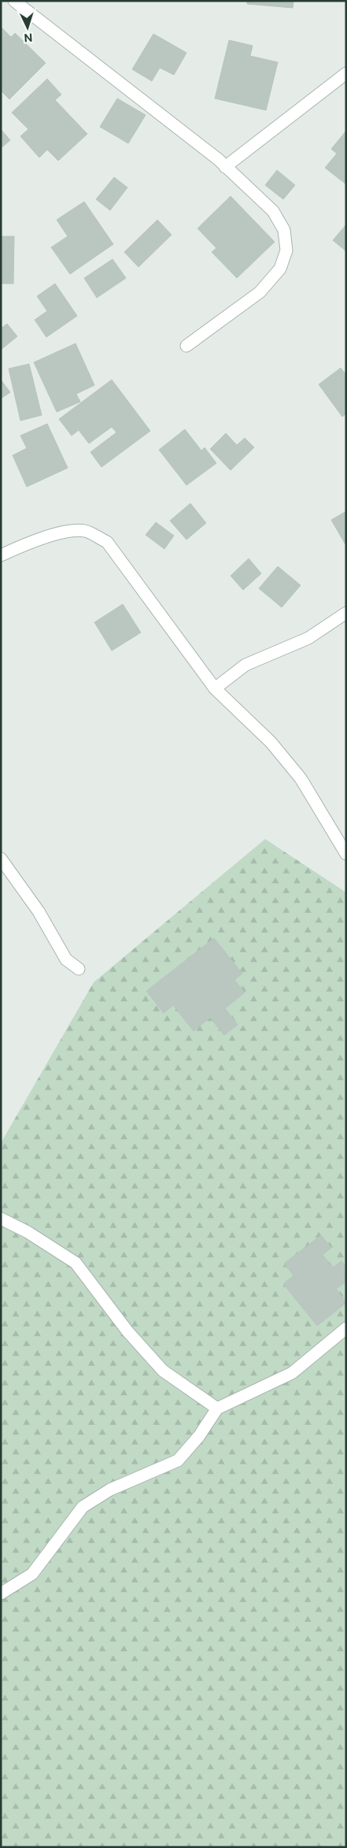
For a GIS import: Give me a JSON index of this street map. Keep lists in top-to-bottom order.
{
  "north": "bottom"
}
